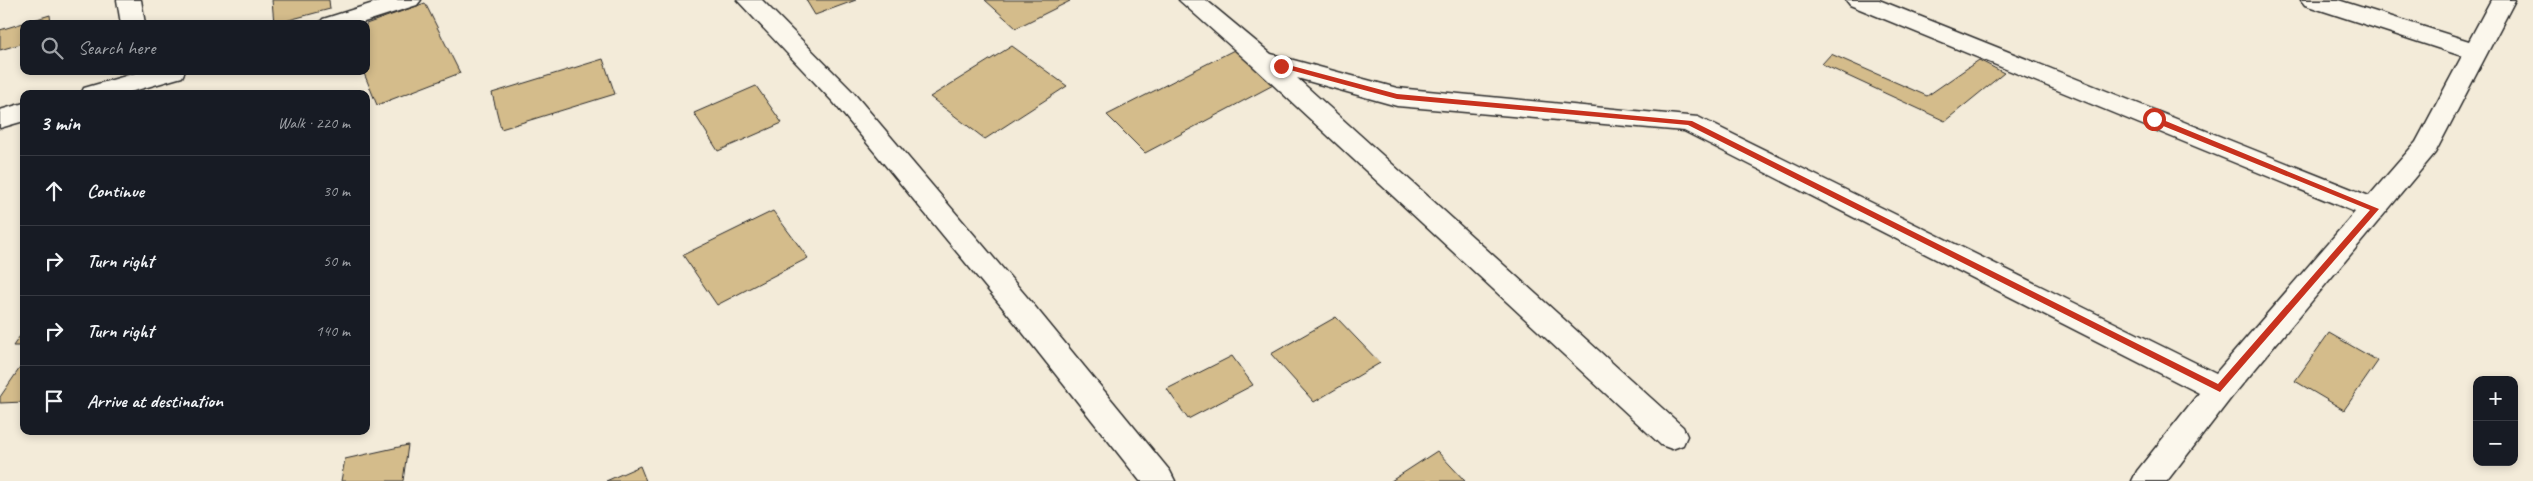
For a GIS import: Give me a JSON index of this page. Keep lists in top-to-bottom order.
{
  "page": {
    "search": "Search here",
    "heading": ["3 min", "Walk · 220 m"],
    "list": [
      ["Continue", "30 m"],
      ["Turn right", "50 m"],
      ["Turn right", "140 m"],
      "Arrive at destination"
    ],
    "map_buttons": ["+", "−"]
  }
}
